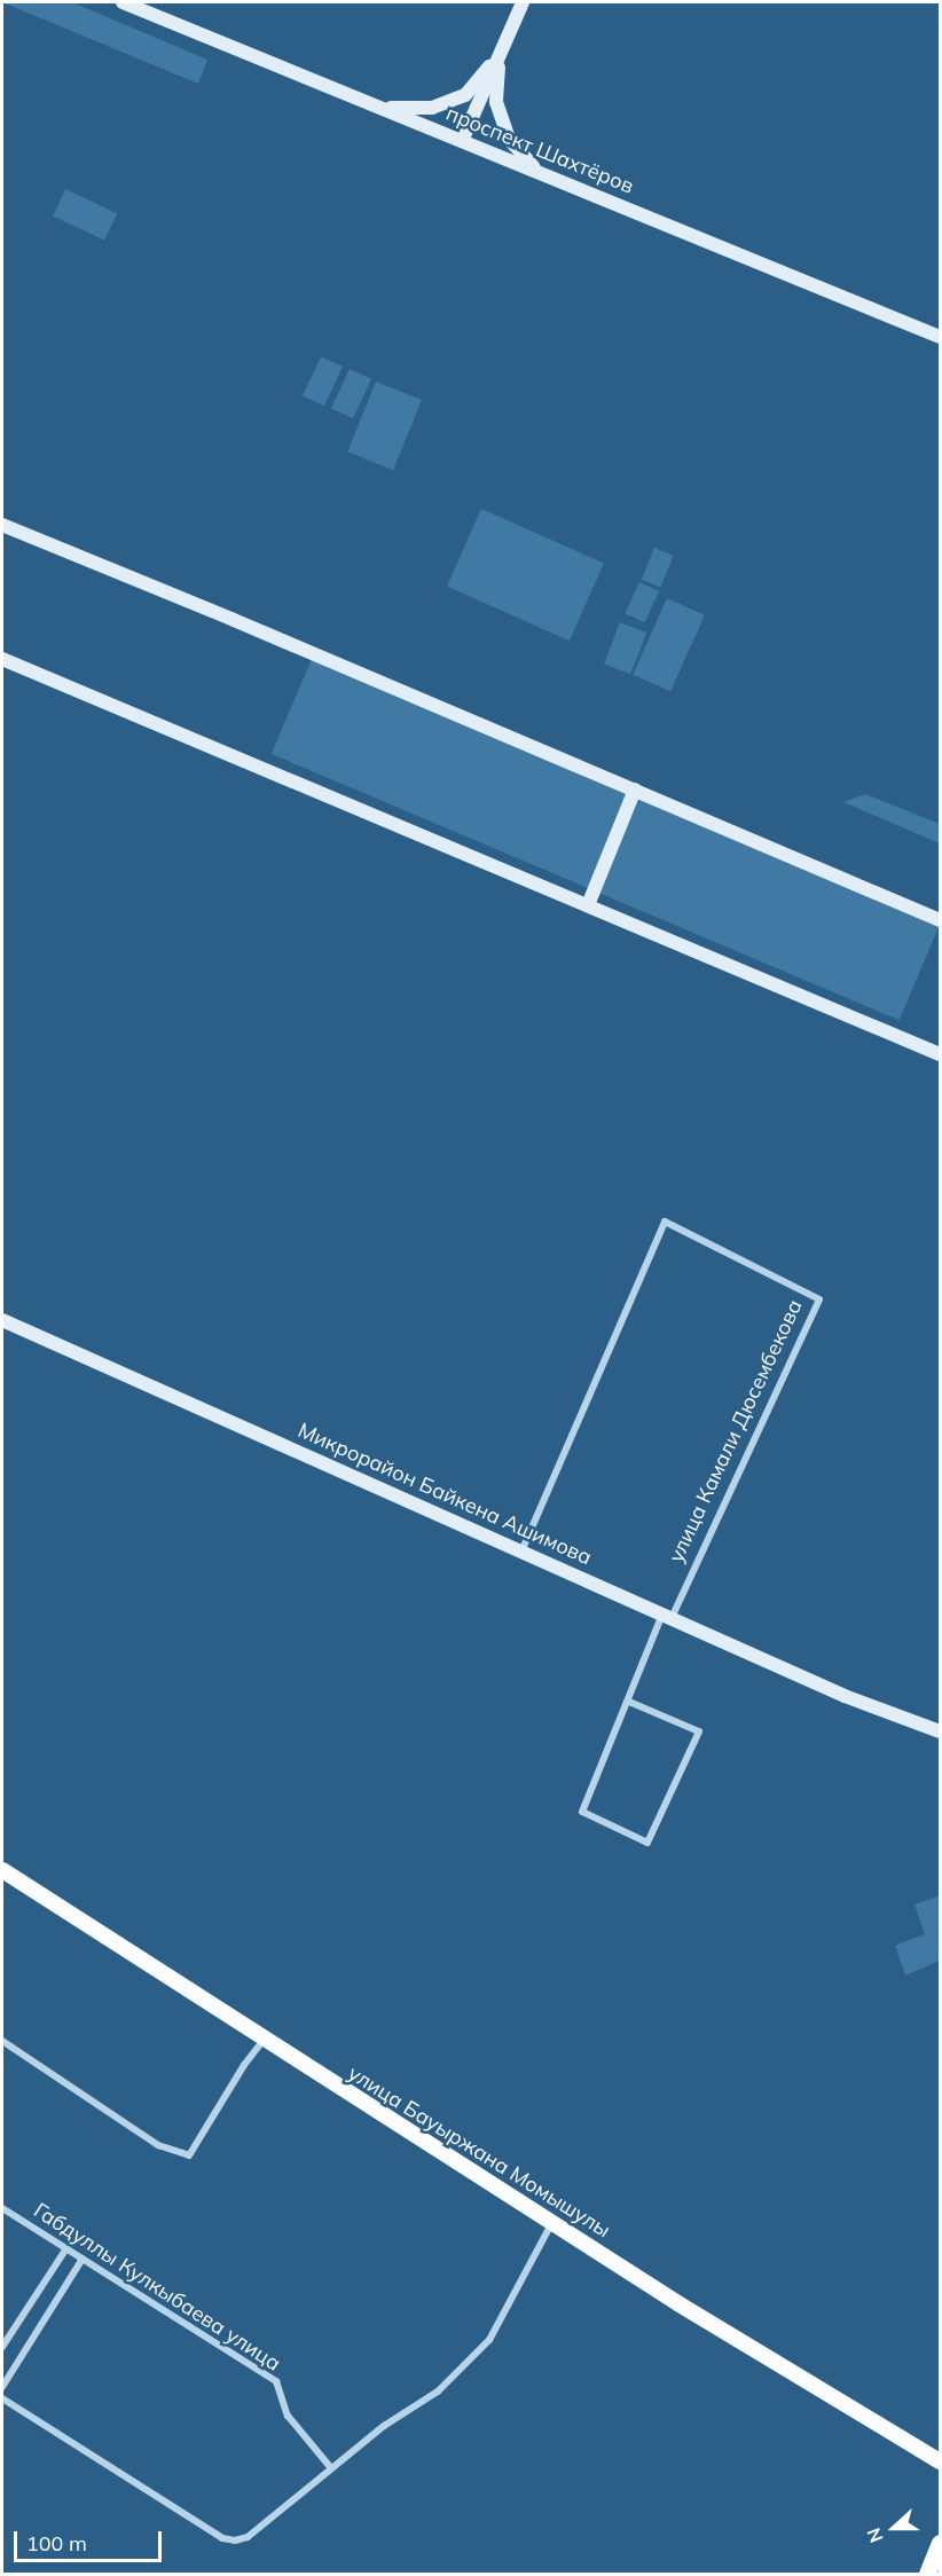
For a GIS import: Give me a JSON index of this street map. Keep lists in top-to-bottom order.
{
  "streets": {
    "main road": ["улица Бауыржана Момышулы"],
    "street": [
      "проспект Шахтёров",
      "улица Камали Дюсембекова",
      "Микрорайон Байкена Ашимова",
      "Габдуллы Кулкыбаева улица"
    ]
  },
  "crossings": [
    ["улица Камали Дюсембекова", "Микрорайон Байкена Ашимова"]
  ],
  "scale_bar": "100 m",
  "north": "left"
}
